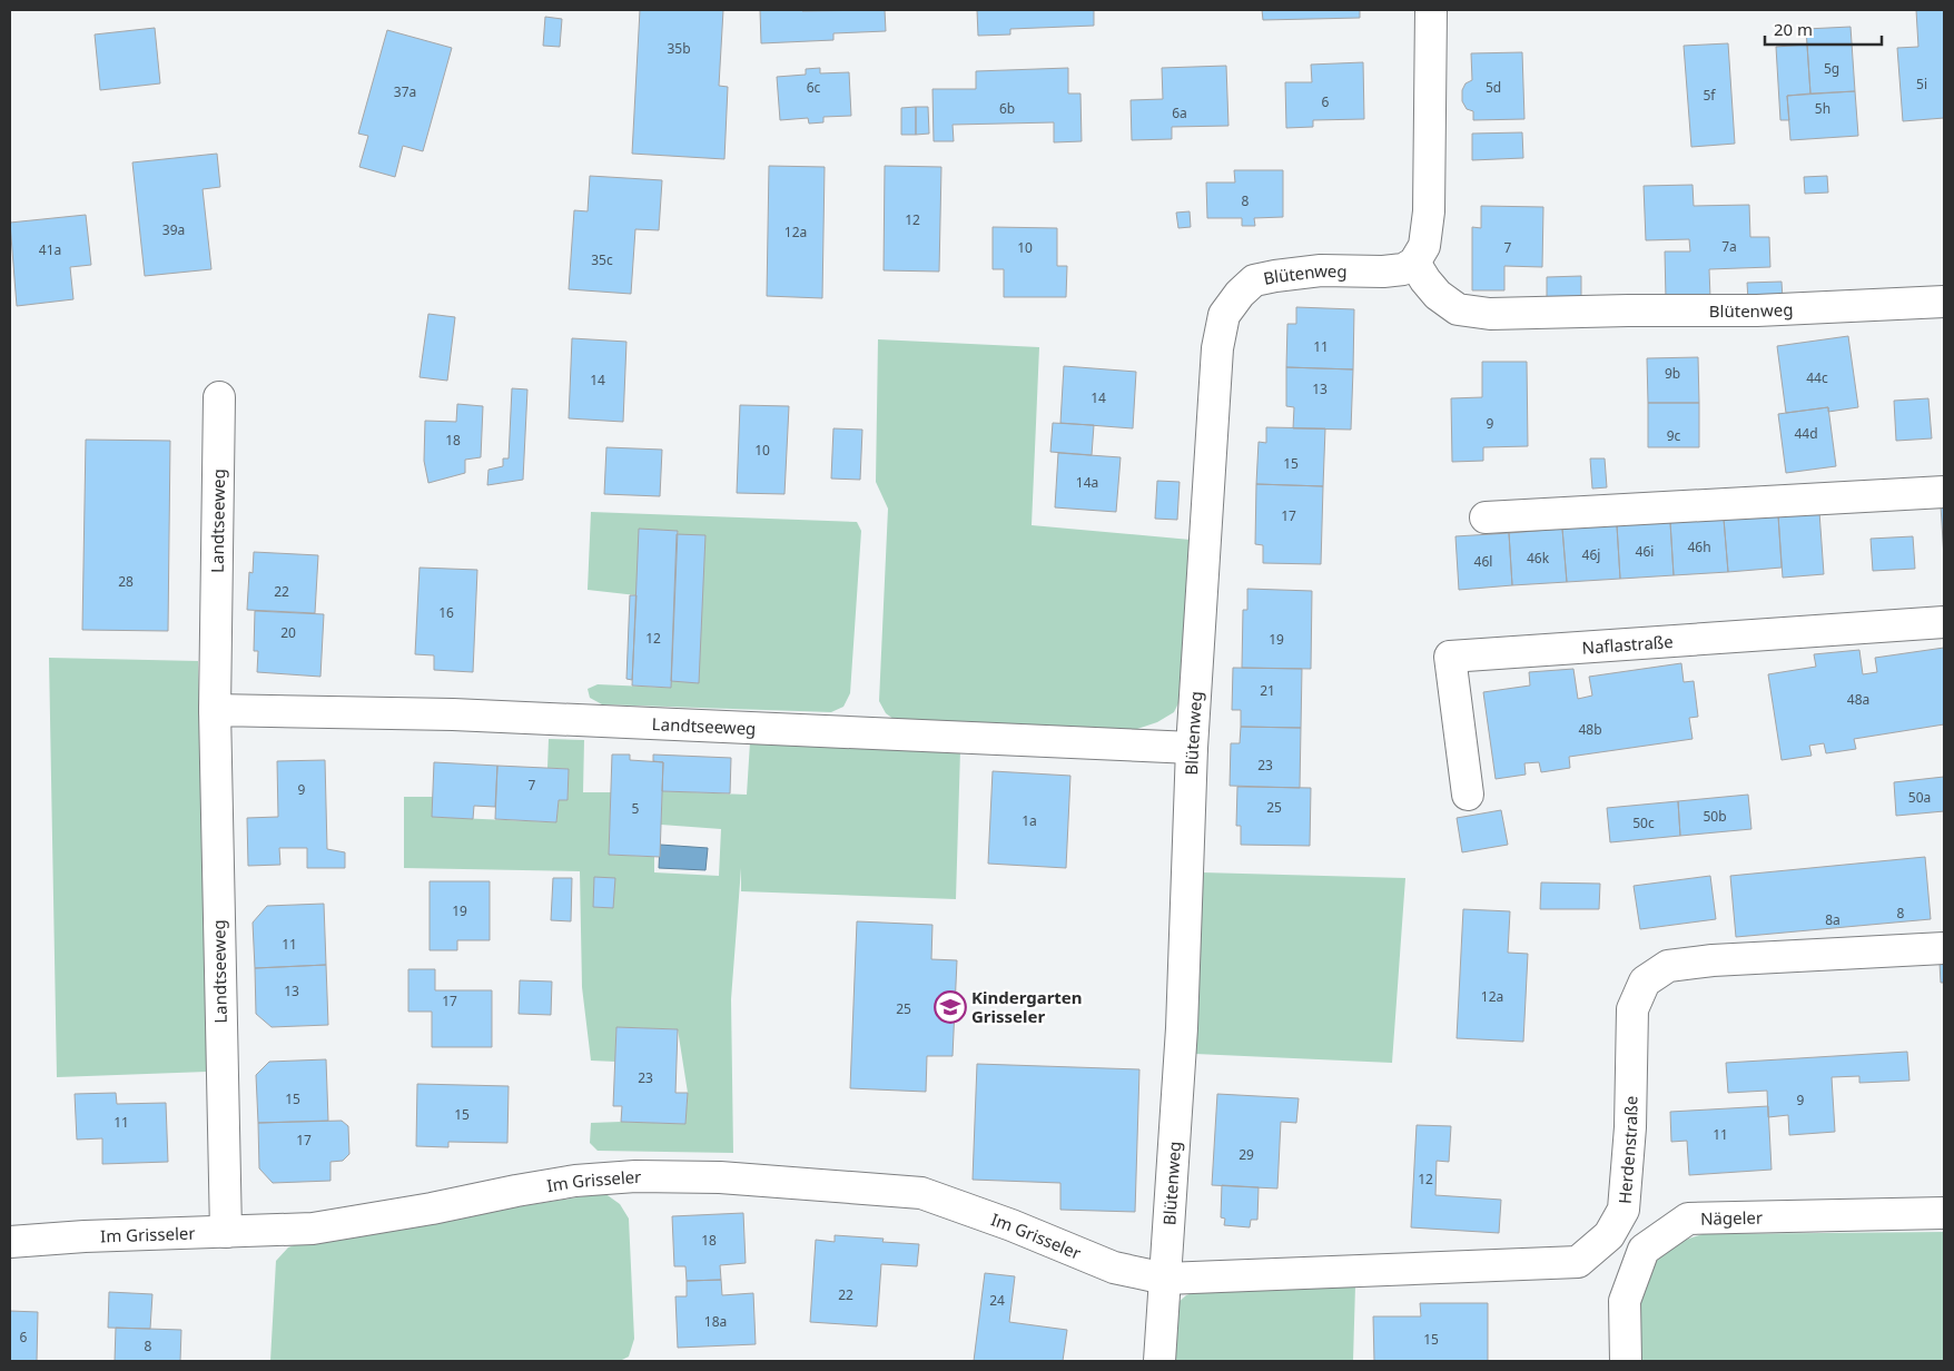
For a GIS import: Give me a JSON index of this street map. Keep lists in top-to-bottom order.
{
  "streets": {
    "street": [
      "Blütenweg",
      "Landtseeweg",
      "Naflastraße",
      "Herdenstraße",
      "Im Grisseler",
      "Nägeler"
    ]
  },
  "crossings": [
    ["Blütenweg", "Landtseeweg"],
    ["Blütenweg", "Herdenstraße"],
    ["Blütenweg", "Im Grisseler"],
    ["Landtseeweg", "Im Grisseler"],
    ["Herdenstraße", "Im Grisseler"]
  ],
  "places": {
    "school or university": ["Kindergarten Grisseler"]
  },
  "house_numbers": [
    "35b",
    "5g",
    "5i",
    "6c",
    "5d",
    "37a",
    "5f",
    "6",
    "6b",
    "5h",
    "6a",
    "8",
    "12",
    "39a",
    "12a",
    "7a",
    "10",
    "7",
    "41a",
    "35c",
    "11",
    "9b",
    "44c",
    "14",
    "13",
    "14",
    "9",
    "44d",
    "9c",
    "18",
    "10",
    "15",
    "14a",
    "17",
    "46h",
    "46i",
    "46j",
    "46k",
    "46l",
    "28",
    "22",
    "16",
    "20",
    "12",
    "19",
    "21",
    "48a",
    "48b",
    "23",
    "7",
    "9",
    "50a",
    "25",
    "5",
    "50b",
    "1a",
    "50c",
    "19",
    "8",
    "8a",
    "11",
    "13",
    "12a",
    "17",
    "25",
    "23",
    "15",
    "9",
    "15",
    "11",
    "11",
    "17",
    "29",
    "12",
    "18",
    "22",
    "24",
    "18a",
    "6",
    "15",
    "8"
  ],
  "scale_bar": "20 m"
}
